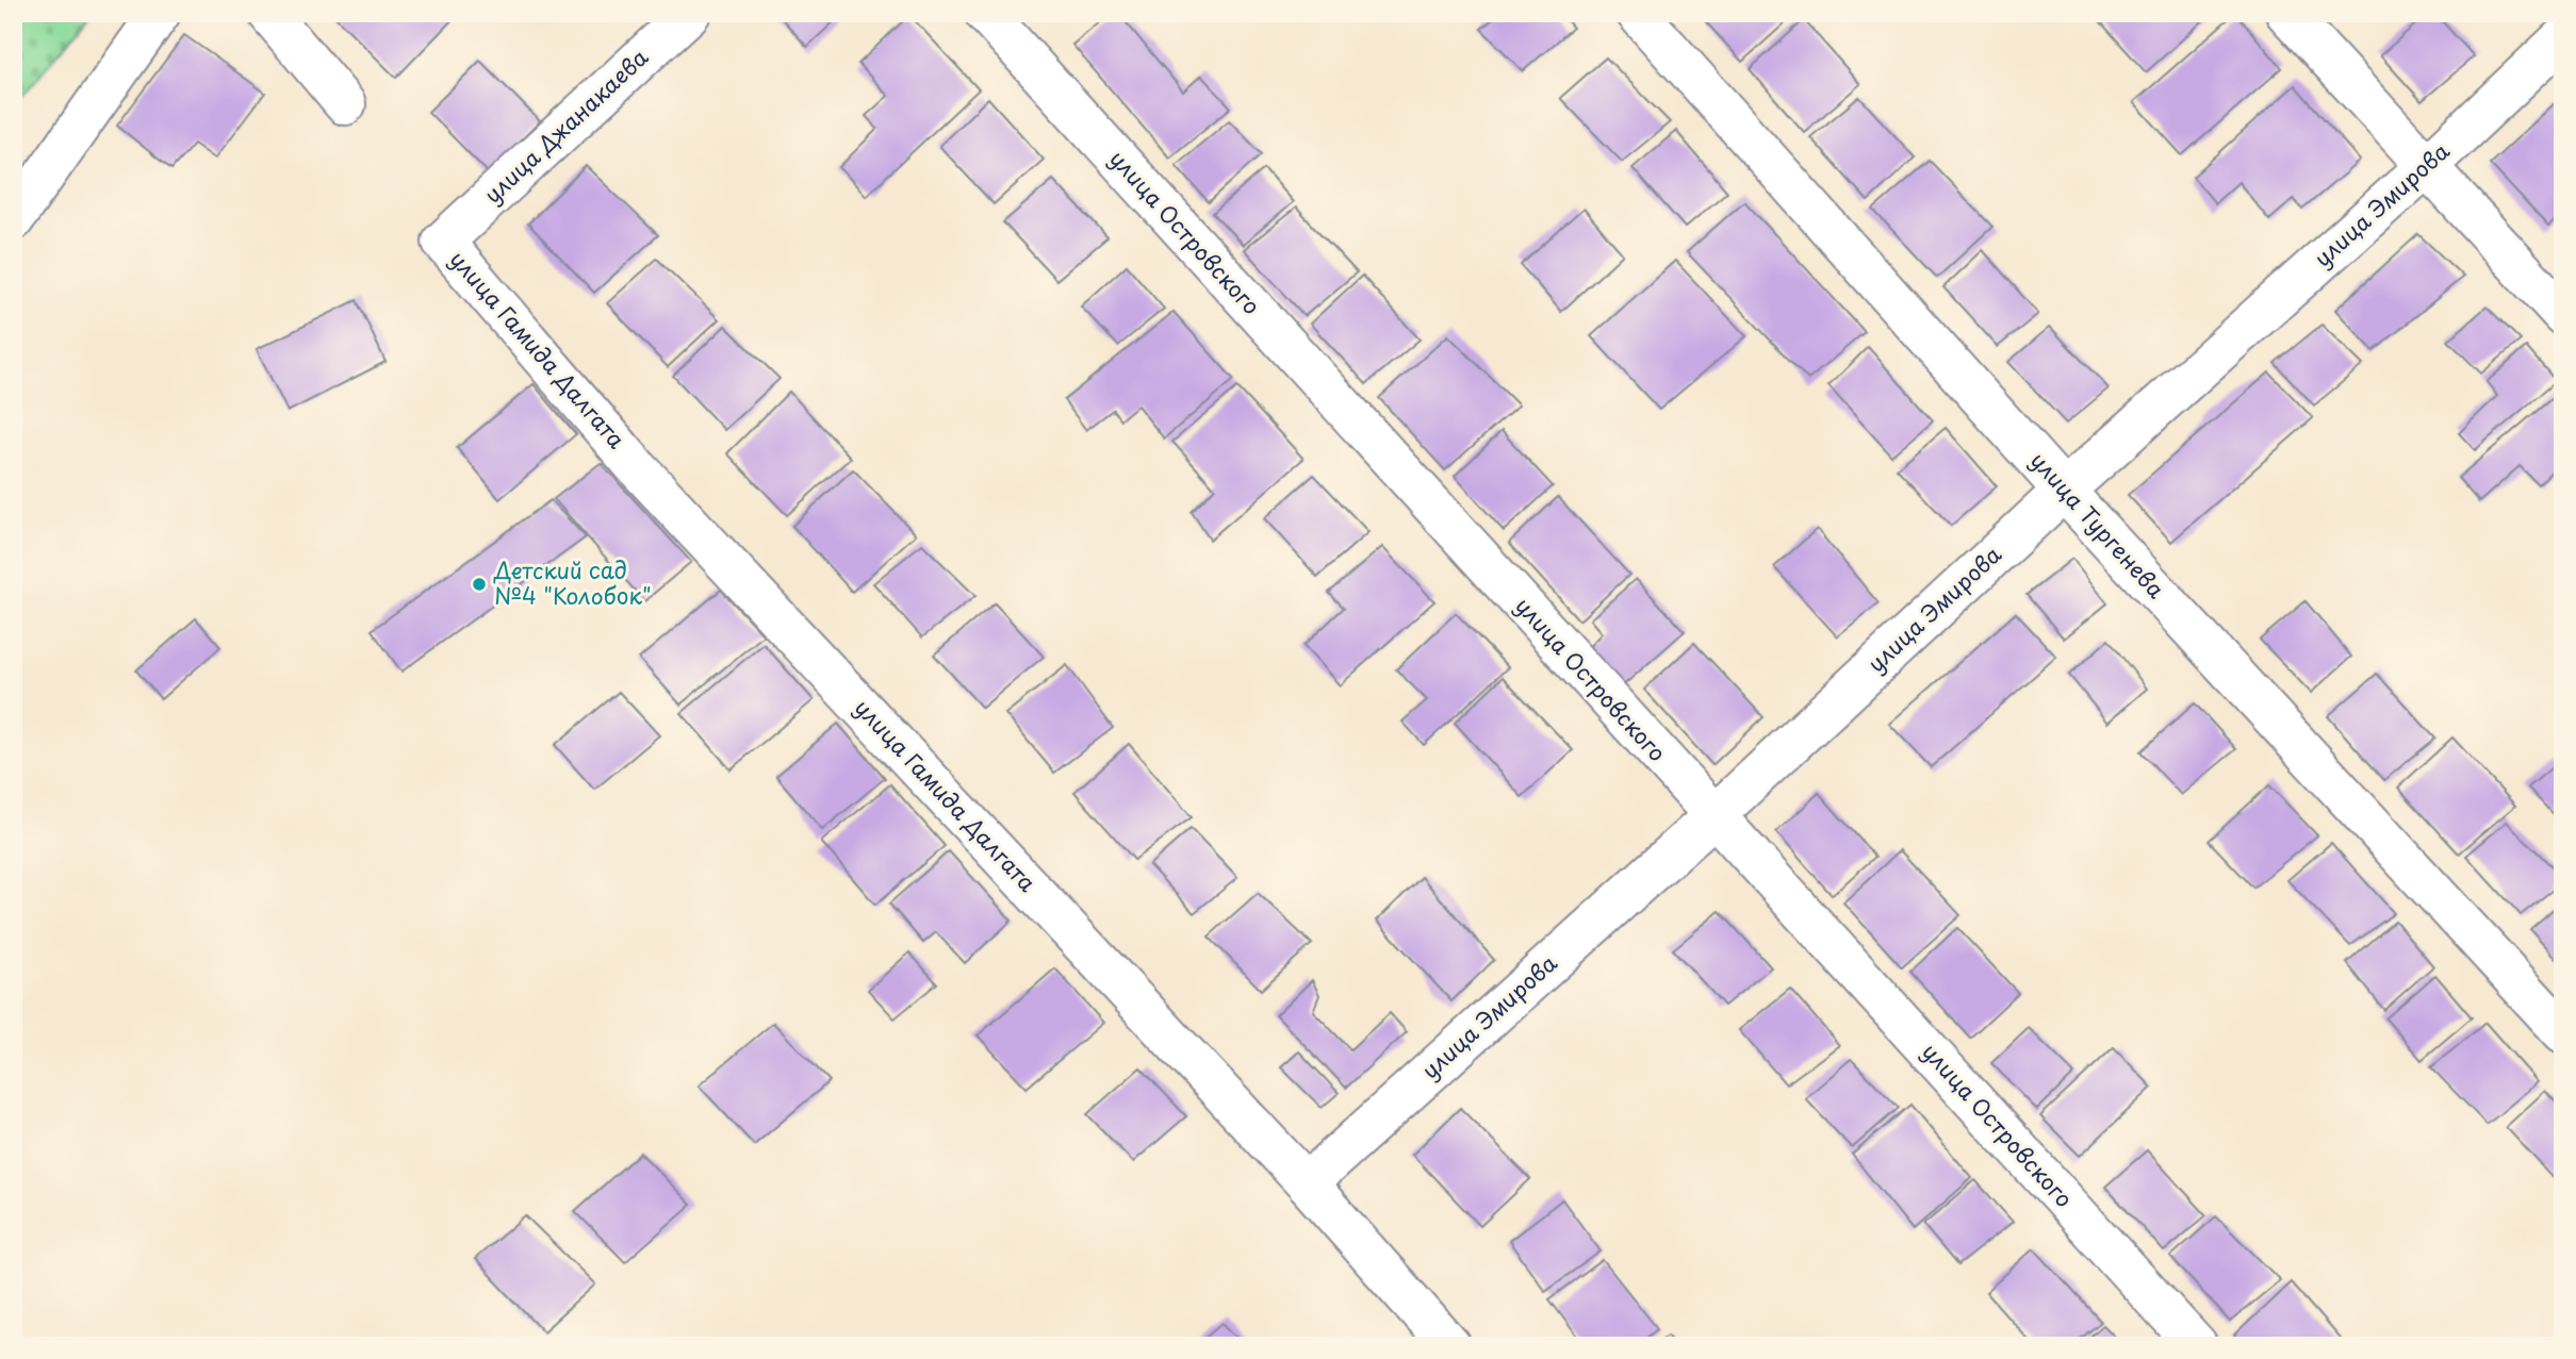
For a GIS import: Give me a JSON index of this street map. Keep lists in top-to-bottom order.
{
  "streets": {
    "street": [
      "улица Джанакаева",
      "улица Эмирова",
      "улица Островского",
      "улица Гамида Далгата",
      "улица Тургенева"
    ]
  },
  "crossings": [
    ["улица Джанакаева", "улица Гамида Далгата"],
    ["улица Эмирова", "улица Островского"],
    ["улица Эмирова", "улица Гамида Далгата"],
    ["улица Эмирова", "улица Тургенева"]
  ],
  "places": ["Детский сад №4 \"Колобок\""]
}
